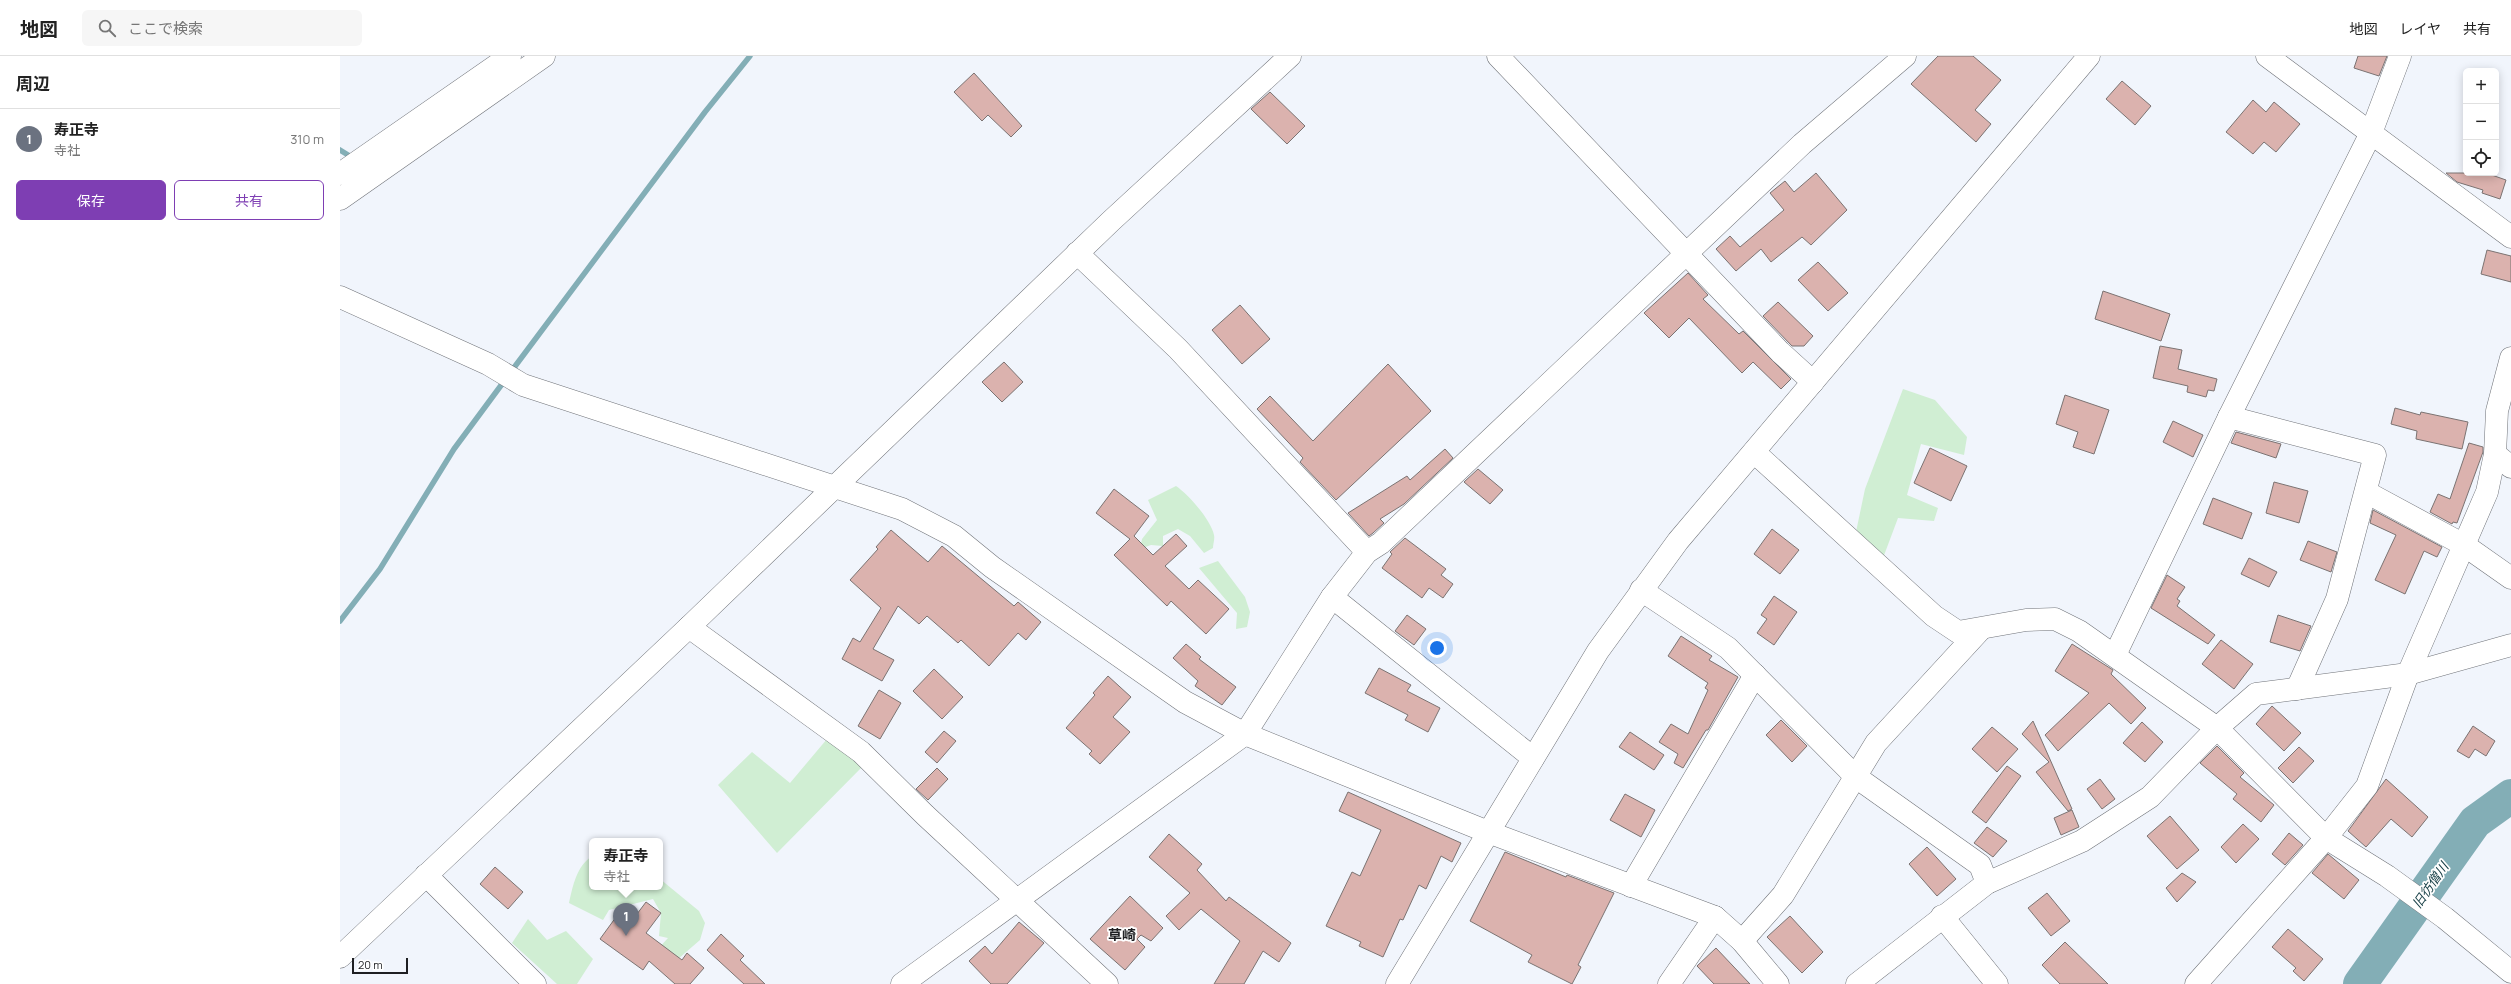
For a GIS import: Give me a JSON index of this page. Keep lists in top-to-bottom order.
{
  "districts": ["草崎"],
  "water": ["旧彷僧川"],
  "scale_bar": "20 m",
  "page": {
    "header": "地図",
    "search": "ここで検索",
    "nav": ["地図", "レイヤ", "共有"],
    "heading": "周辺",
    "map_buttons": ["+", "−"],
    "list": [
      {
        "mark": "1",
        "name": "寿正寺",
        "note": "寺社",
        "value": "310 m"
      }
    ],
    "buttons": ["保存", "共有"],
    "popup": ["寿正寺", "寺社"],
    "pins": "1",
    "scale": "20 m"
  }
}
